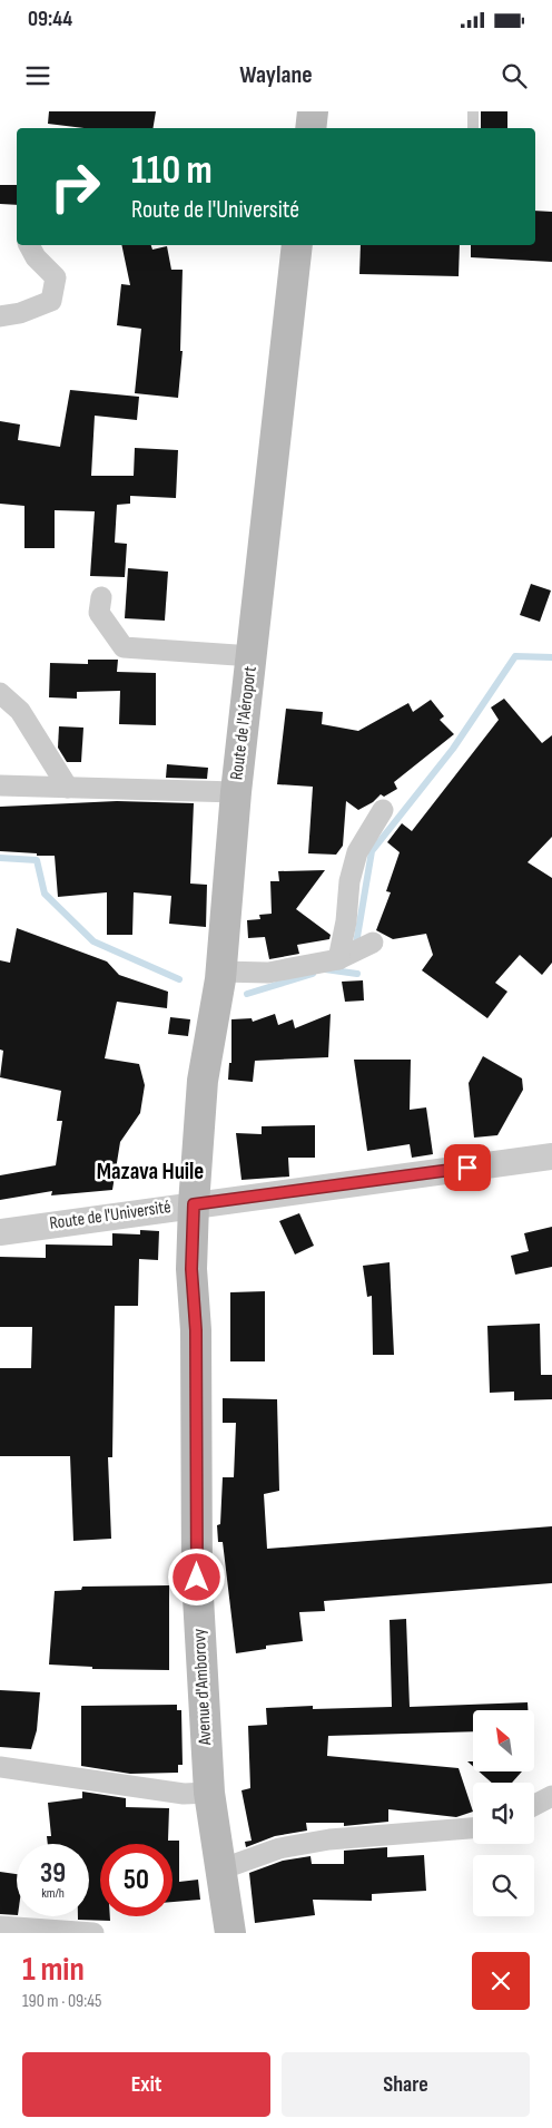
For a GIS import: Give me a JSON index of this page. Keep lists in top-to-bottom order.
{
  "streets": {
    "main road": ["Route de l'Aéroport", "Avenue d'Amborovy"],
    "street": ["Route de l'Université"]
  },
  "crossings": [
    ["Route de l'Aéroport", "Route de l'Université"],
    ["Route de l'Aéroport", "Avenue d'Amborovy"],
    ["Route de l'Université", "Avenue d'Amborovy"]
  ],
  "districts": ["Mazava Huile"],
  "north": "top left",
  "page": {
    "status": "09:44",
    "header": "Waylane",
    "turn": ["110 m", "Route de l'Université"],
    "speed": "39 km/h",
    "limit": "50",
    "heading": ["1 min", "190 m · 09:45"],
    "buttons": ["Exit", "Share"]
  }
}
